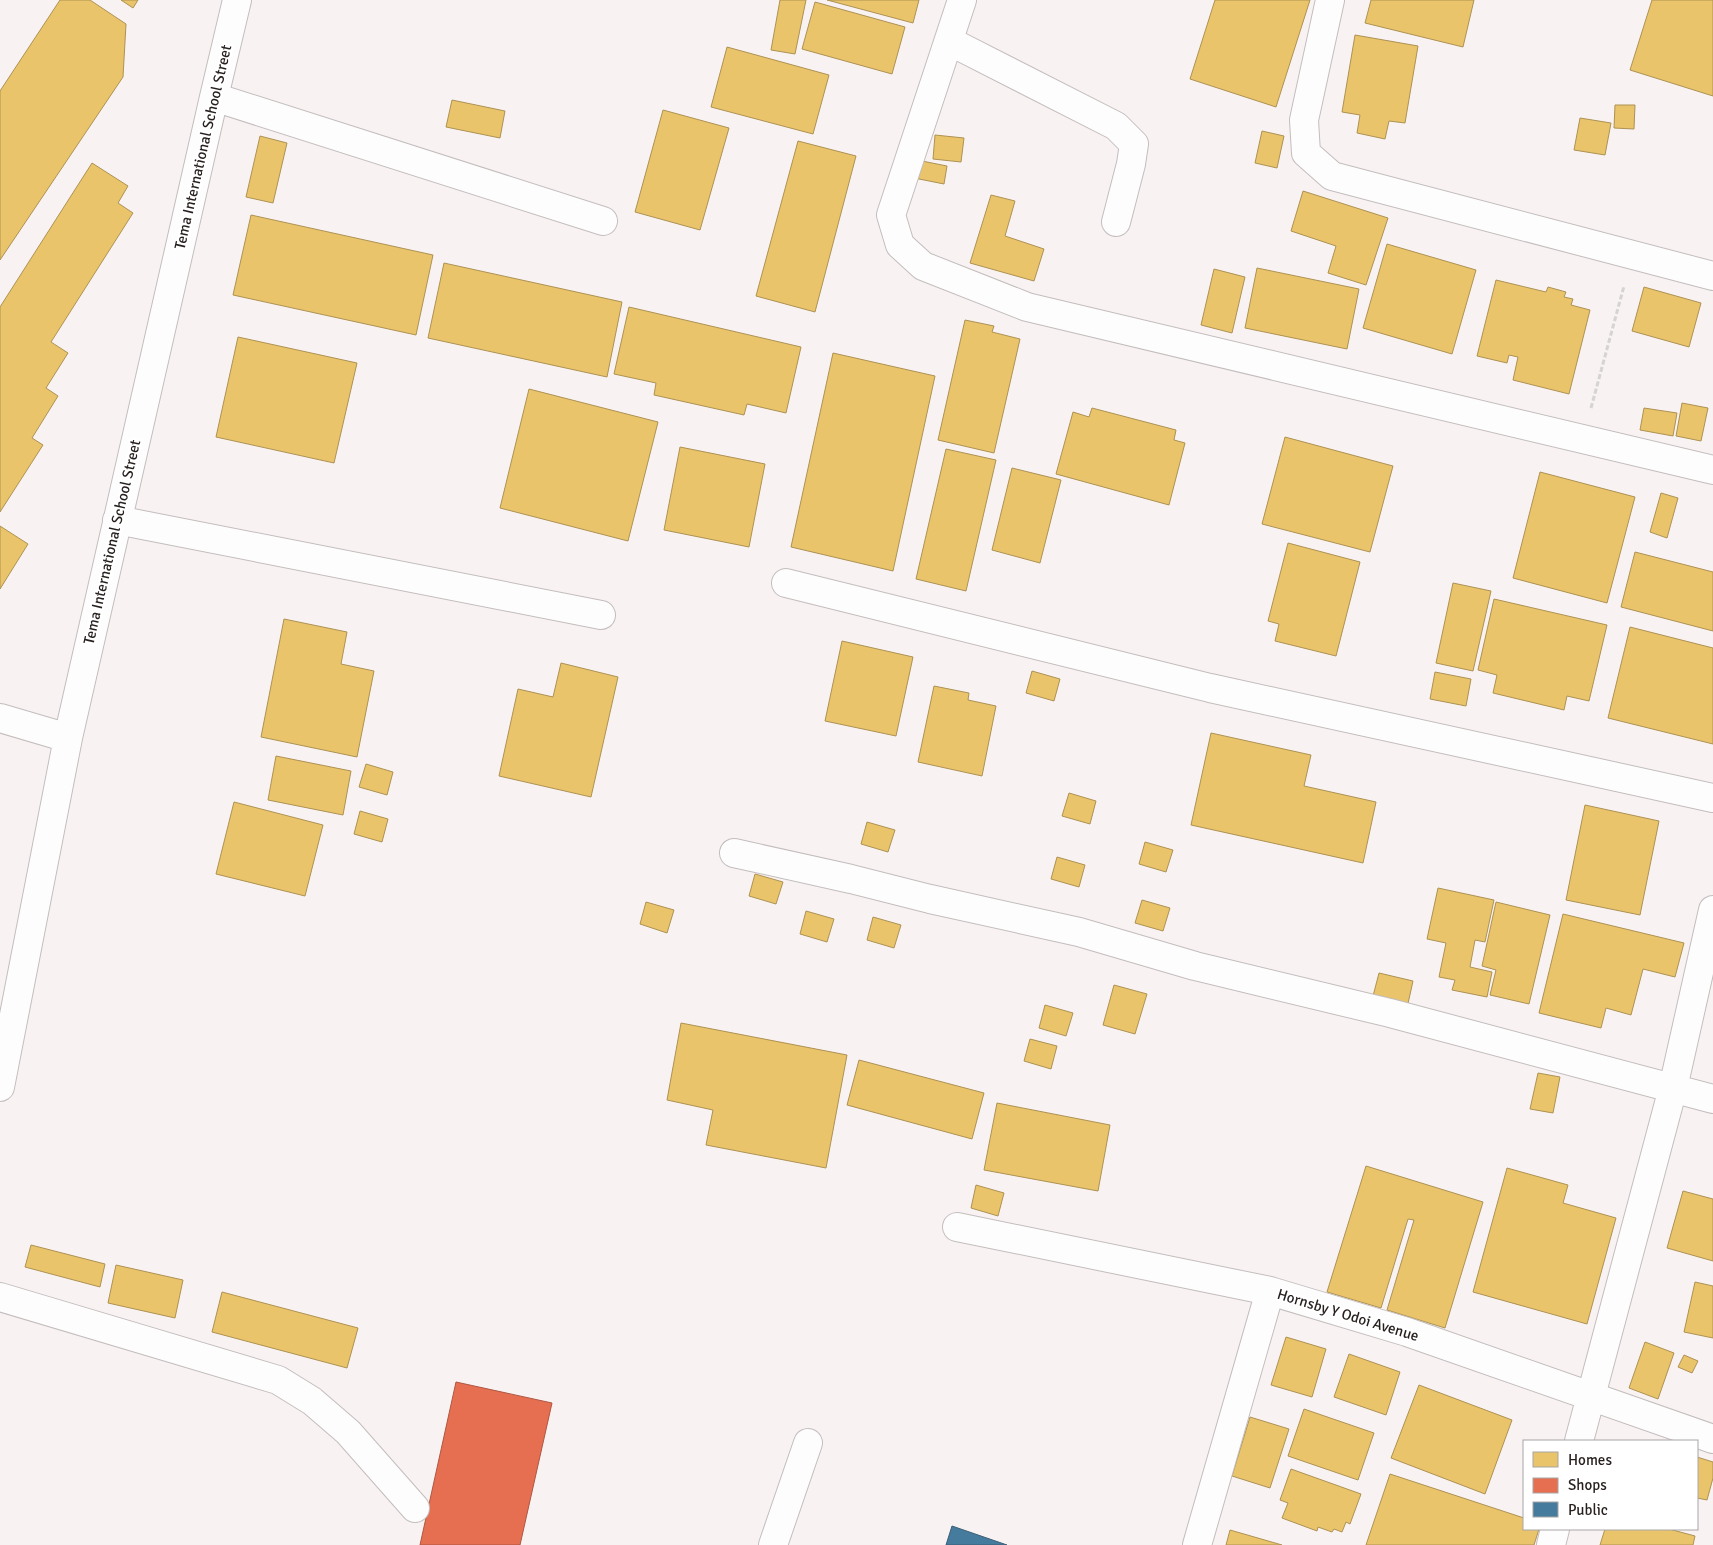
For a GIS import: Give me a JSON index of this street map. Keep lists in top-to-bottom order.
{
  "streets": {
    "street": ["Tema International School Street", "Hornsby Y Odoi Avenue"]
  },
  "legend": ["Homes", "Shops", "Public"]
}
